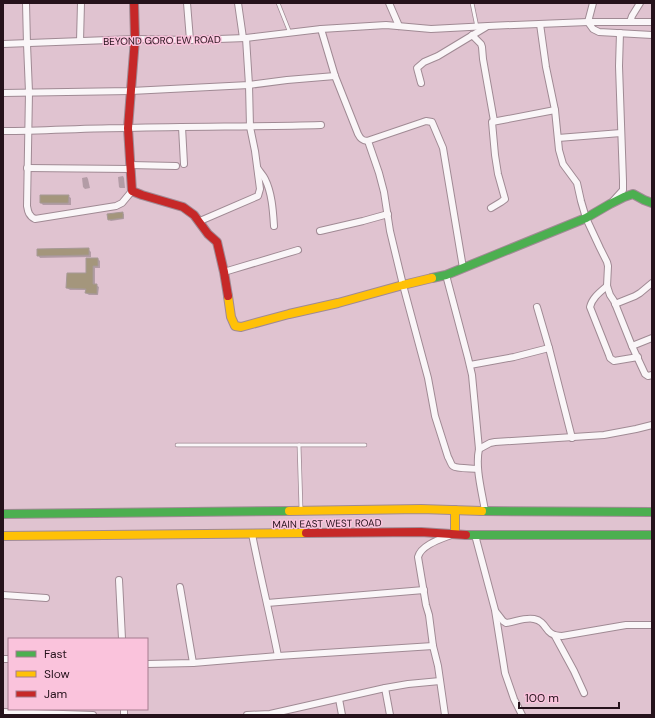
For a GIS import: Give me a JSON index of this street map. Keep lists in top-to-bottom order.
{
  "streets": {
    "main road": ["MAIN EAST WEST ROAD"],
    "street": ["BEYOND GORO EW ROAD"]
  },
  "legend": ["Fast", "Slow", "Jam"],
  "scale_bar": "100 m"
}
